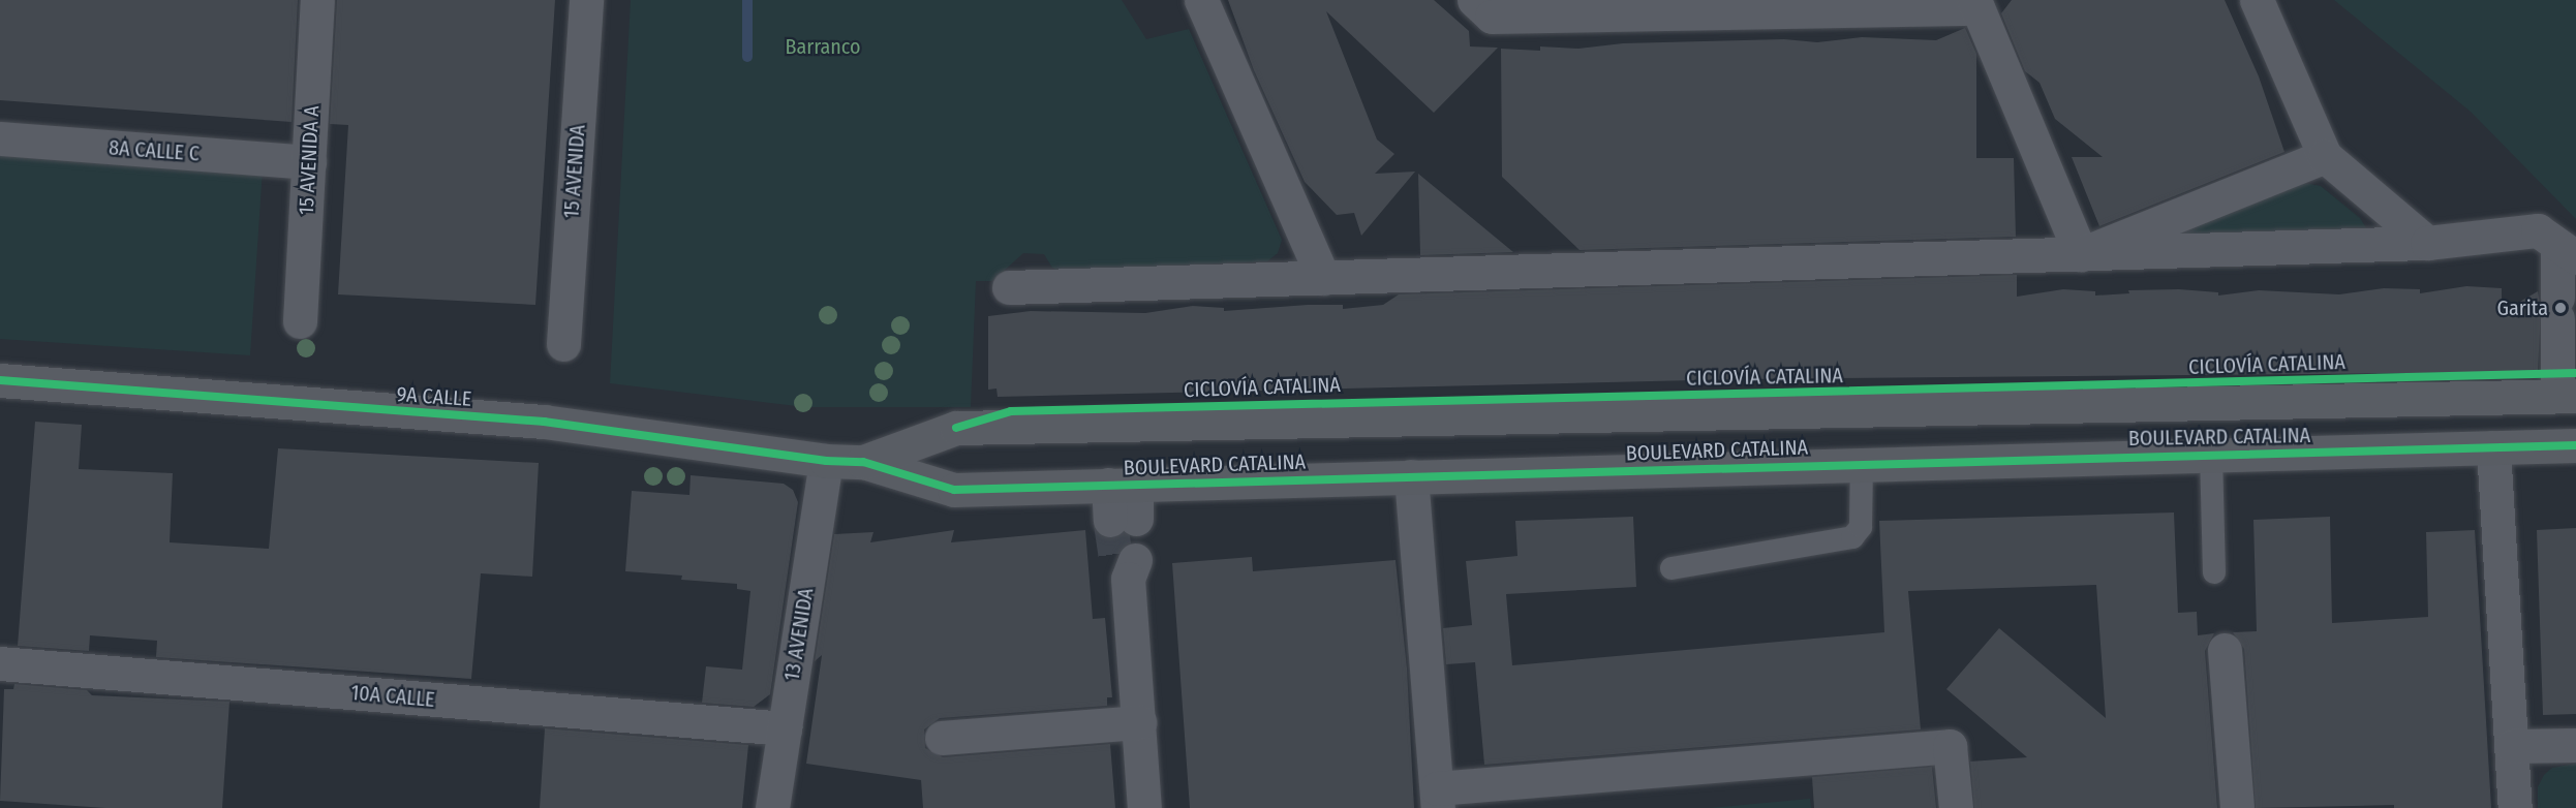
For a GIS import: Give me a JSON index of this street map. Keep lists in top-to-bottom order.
{
  "streets": {
    "street": [
      "8A CALLE C",
      "15 AVENIDA A",
      "15 AVENIDA",
      "9A CALLE",
      "BOULEVARD CATALINA",
      "13 AVENIDA",
      "10A CALLE"
    ],
    "cycle path": ["CICLOVÍA CATALINA"]
  },
  "crossings": [
    ["8A CALLE C", "15 AVENIDA A"],
    ["9A CALLE", "BOULEVARD CATALINA"],
    ["9A CALLE", "13 AVENIDA"],
    ["13 AVENIDA", "10A CALLE"]
  ],
  "parks": ["Barranco"],
  "places": ["Garita"]
}
